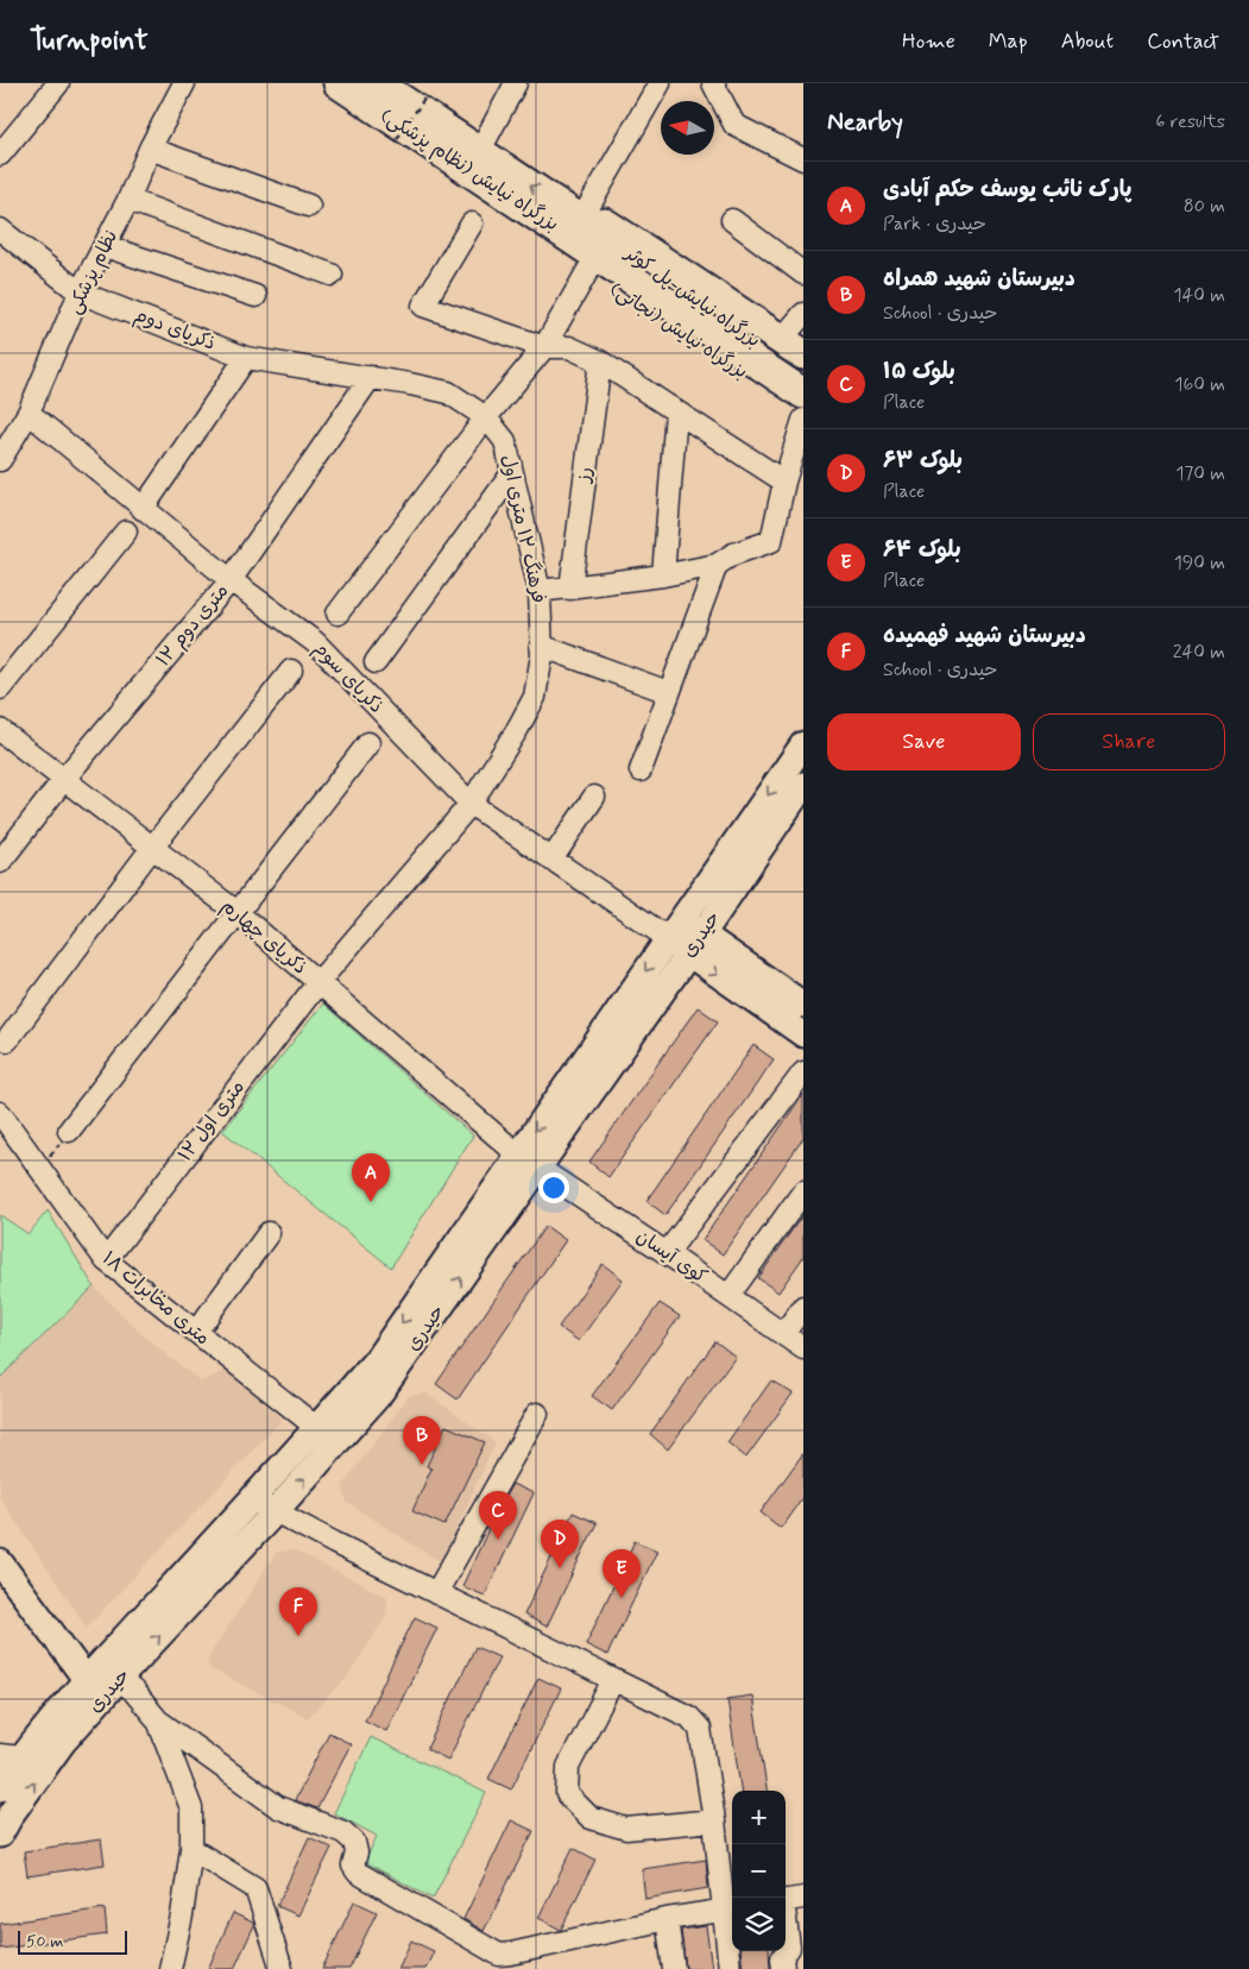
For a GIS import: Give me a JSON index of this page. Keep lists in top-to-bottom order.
{
  "streets": {
    "highway": ["بزرگراه نیایش (نظام پزشکی)", "بزرگراه نیایش-پل کوثر", "بزرگراه نیایش (نجاتی)"],
    "main road": ["حیدری"],
    "street": [
      "نظام پزشکی",
      "ذکریای دوم",
      "رز",
      "فرهنگ ۱۲ متری اول",
      "۱۲ متری دوم",
      "ذکریای سوم",
      "ذکریای چهارم",
      "۱۲ متری اول",
      "کوی آیسان",
      "۱۸ متری مخابرات"
    ]
  },
  "crossings": [
    ["بزرگراه نیایش (نظام پزشکی)", "بزرگراه نیایش-پل کوثر"],
    ["بزرگراه نیایش (نظام پزشکی)", "بزرگراه نیایش (نجاتی)"],
    ["نظام پزشکی", "ذکریای دوم"],
    ["نظام پزشکی", "ذکریای سوم"],
    ["بزرگراه نیایش-پل کوثر", "بزرگراه نیایش (نجاتی)"],
    ["ذکریای دوم", "فرهنگ ۱۲ متری اول"],
    ["ذکریای دوم", "۱۲ متری دوم"],
    ["فرهنگ ۱۲ متری اول", "۱۲ متری دوم"],
    ["فرهنگ ۱۲ متری اول", "ذکریای سوم"],
    ["فرهنگ ۱۲ متری اول", "ذکریای چهارم"],
    ["فرهنگ ۱۲ متری اول", "۱۲ متری اول"],
    ["۱۲ متری دوم", "ذکریای سوم"],
    ["۱۲ متری دوم", "ذکریای چهارم"],
    ["ذکریای سوم", "حیدری"],
    ["حیدری", "ذکریای چهارم"],
    ["حیدری", "کوی آیسان"],
    ["حیدری", "۱۸ متری مخابرات"],
    ["ذکریای چهارم", "۱۲ متری اول"],
    ["ذکریای چهارم", "کوی آیسان"],
    ["۱۲ متری اول", "۱۸ متری مخابرات"]
  ],
  "scale_bar": "50 m",
  "north": "left",
  "page": {
    "header": "Turnpoint",
    "nav": [
      "Home",
      "Map",
      "About",
      "Contact"
    ],
    "heading": ["Nearby", "6 results"],
    "list": [
      {
        "mark": "A",
        "name": "پارک نائب یوسف حکم آبادی",
        "note": "Park · حیدری",
        "value": "80 m"
      },
      {
        "mark": "B",
        "name": "دبیرستان شهید همراه",
        "note": "School · حیدری",
        "value": "140 m"
      },
      {
        "mark": "C",
        "name": "بلوک ۱۵",
        "note": "Place",
        "value": "160 m"
      },
      {
        "mark": "D",
        "name": "بلوک ۶۳",
        "note": "Place",
        "value": "170 m"
      },
      {
        "mark": "E",
        "name": "بلوک ۶۴",
        "note": "Place",
        "value": "190 m"
      },
      {
        "mark": "F",
        "name": "دبیرستان شهید فهمیده",
        "note": "School · حیدری",
        "value": "240 m"
      }
    ],
    "buttons": ["Save", "Share"],
    "pins": [
      "A",
      "B",
      "C",
      "D",
      "E",
      "F"
    ],
    "map_buttons": ["+", "−"],
    "scale": "50 m"
  }
}
